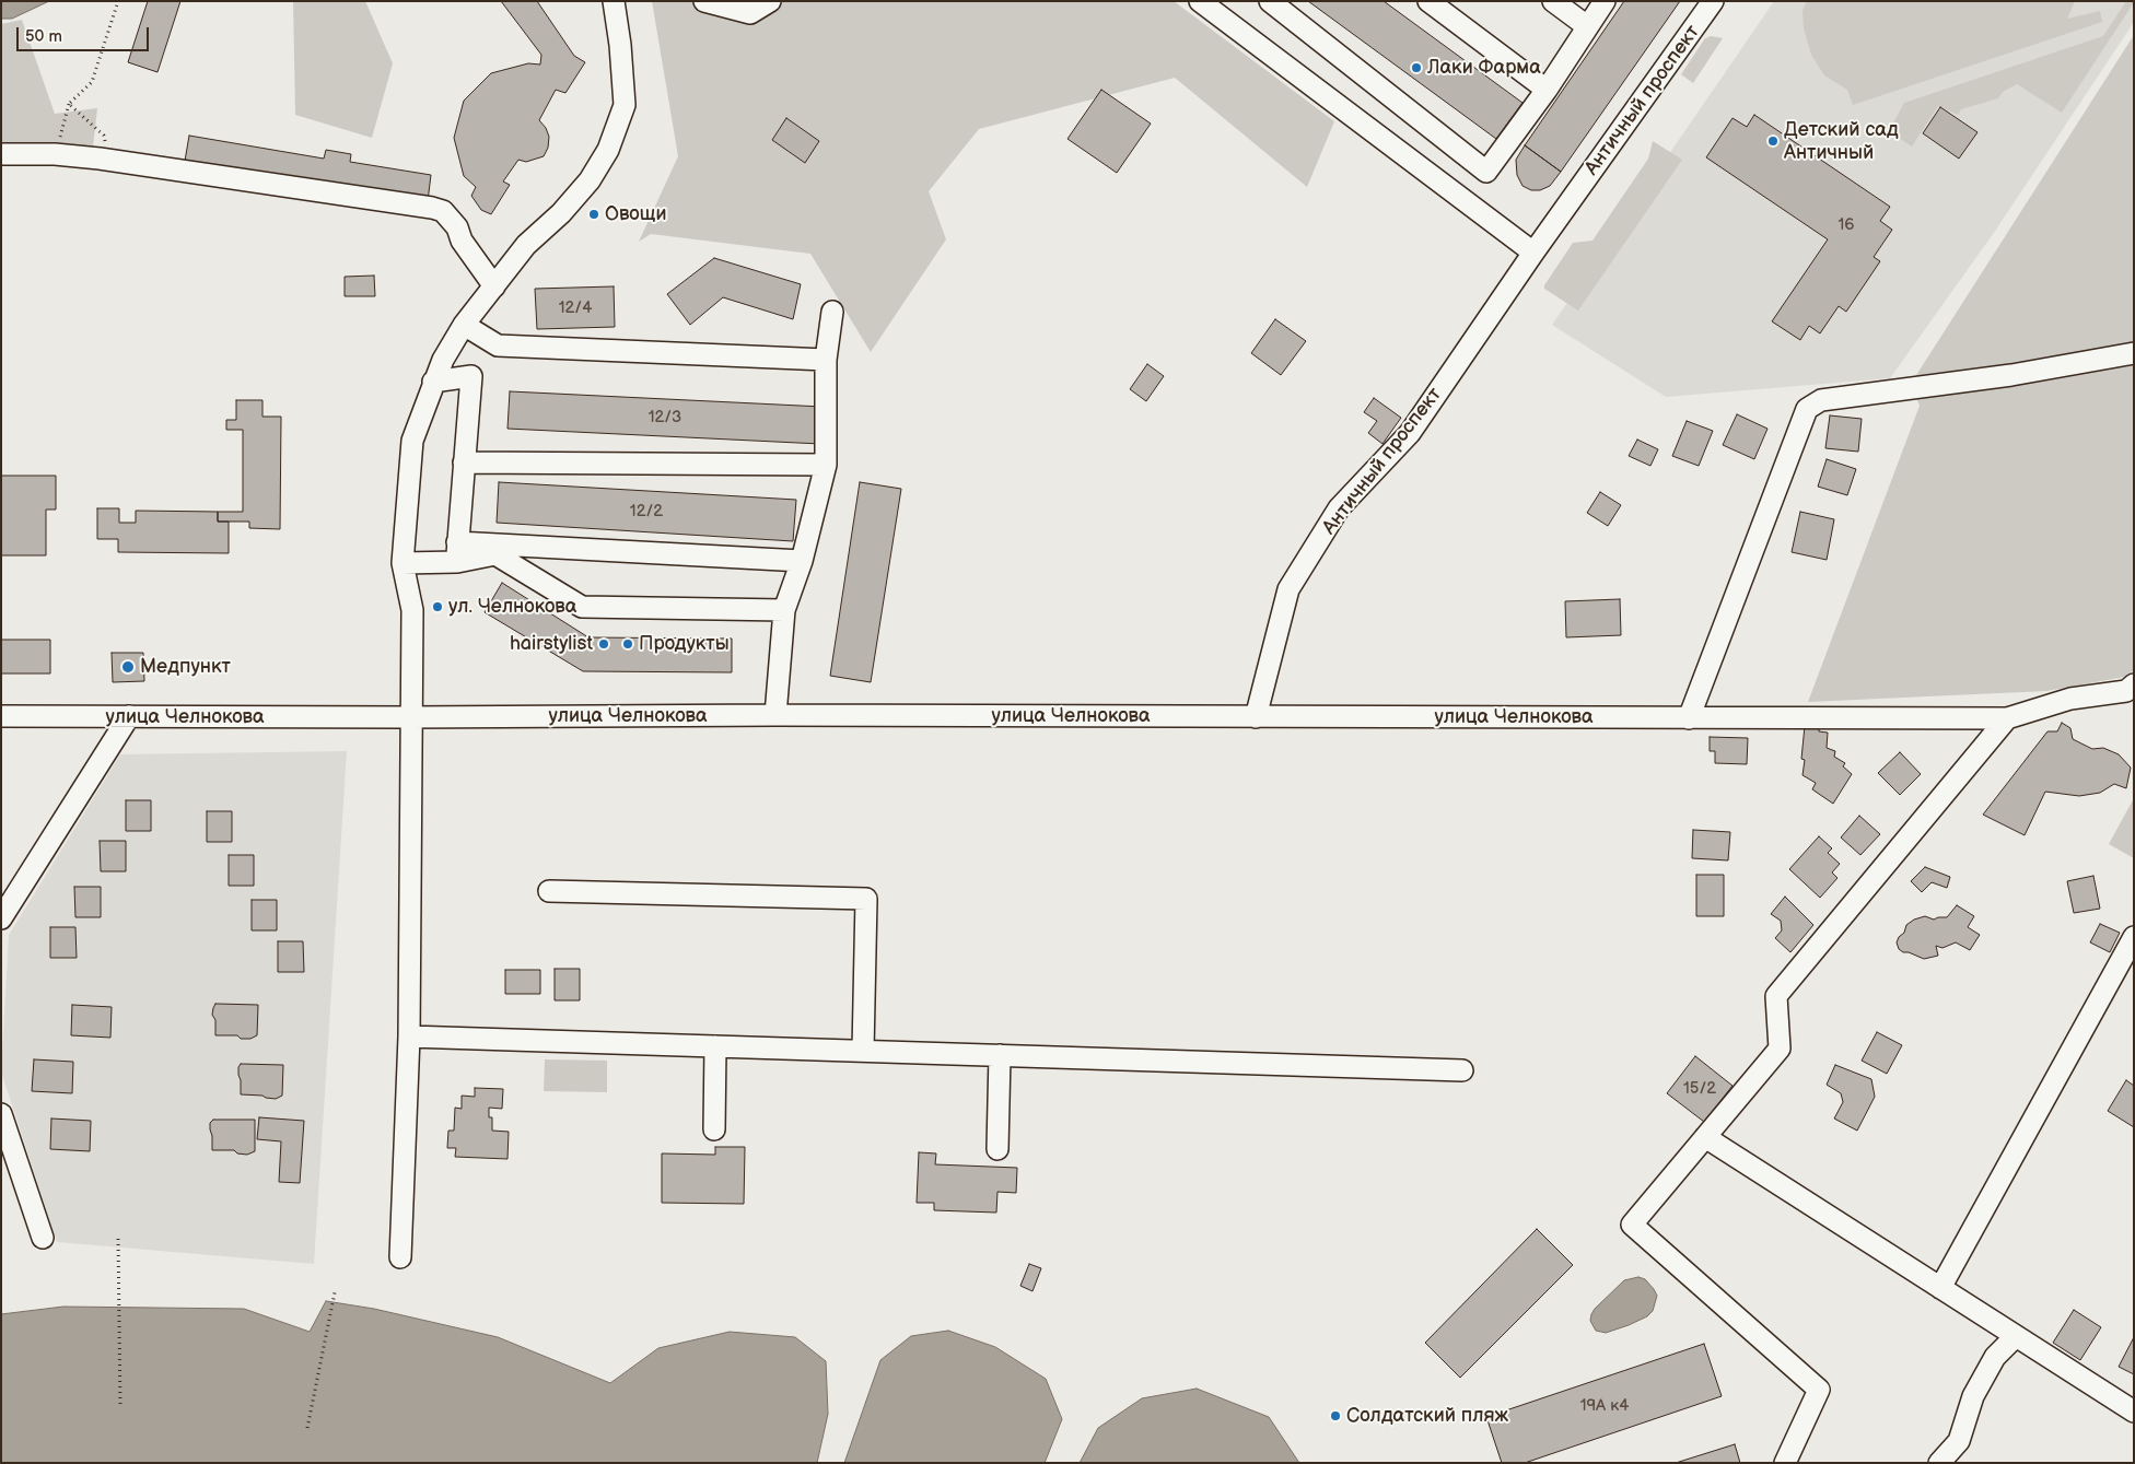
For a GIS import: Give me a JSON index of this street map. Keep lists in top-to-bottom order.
{
  "streets": {
    "street": ["Античный проспект", "улица Челнокова"]
  },
  "crossings": [
    ["Античный проспект", "улица Челнокова"]
  ],
  "places": [
    "Лаки Фарма",
    "Детский сад Античный",
    "Овощи",
    "ул. Челнокова",
    "hairstylist",
    "Продукты",
    "Медпункт",
    "Солдатский пляж"
  ],
  "house_numbers": [
    "16",
    "12/4",
    "12/3",
    "12/2",
    "15/2",
    "19А к4"
  ],
  "scale_bar": "50 m"
}
